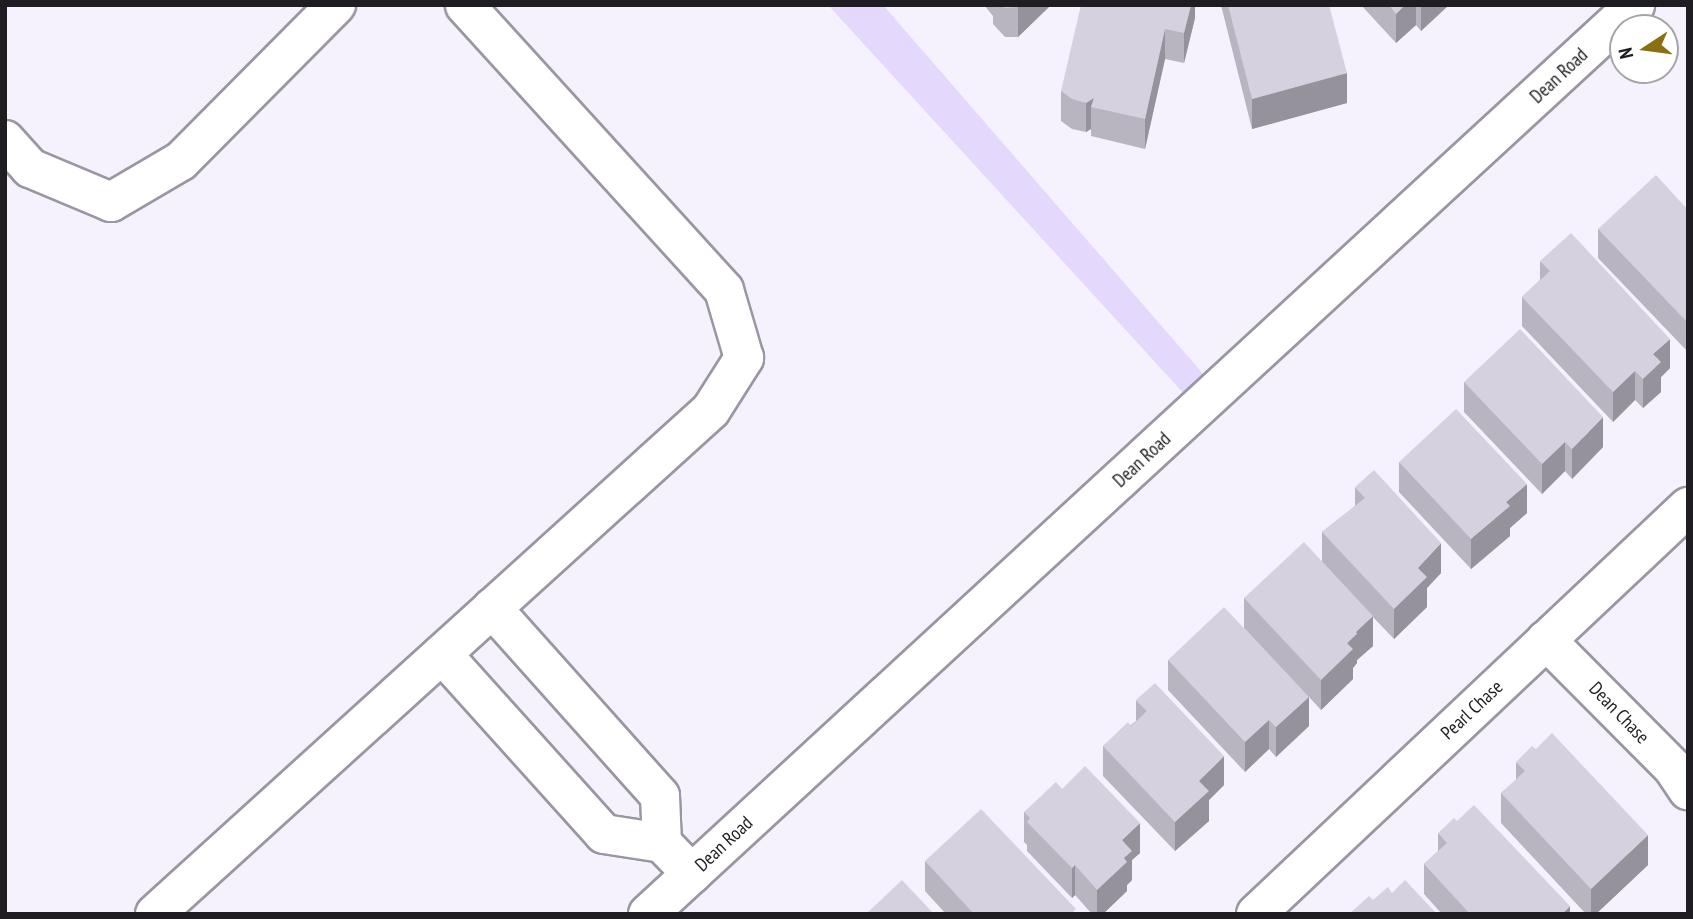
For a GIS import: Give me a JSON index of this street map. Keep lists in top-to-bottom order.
{
  "streets": {
    "street": ["Dean Road", "Pearl Chase", "Dean Chase"]
  },
  "crossings": [
    ["Pearl Chase", "Dean Chase"]
  ],
  "north": "left"
}
